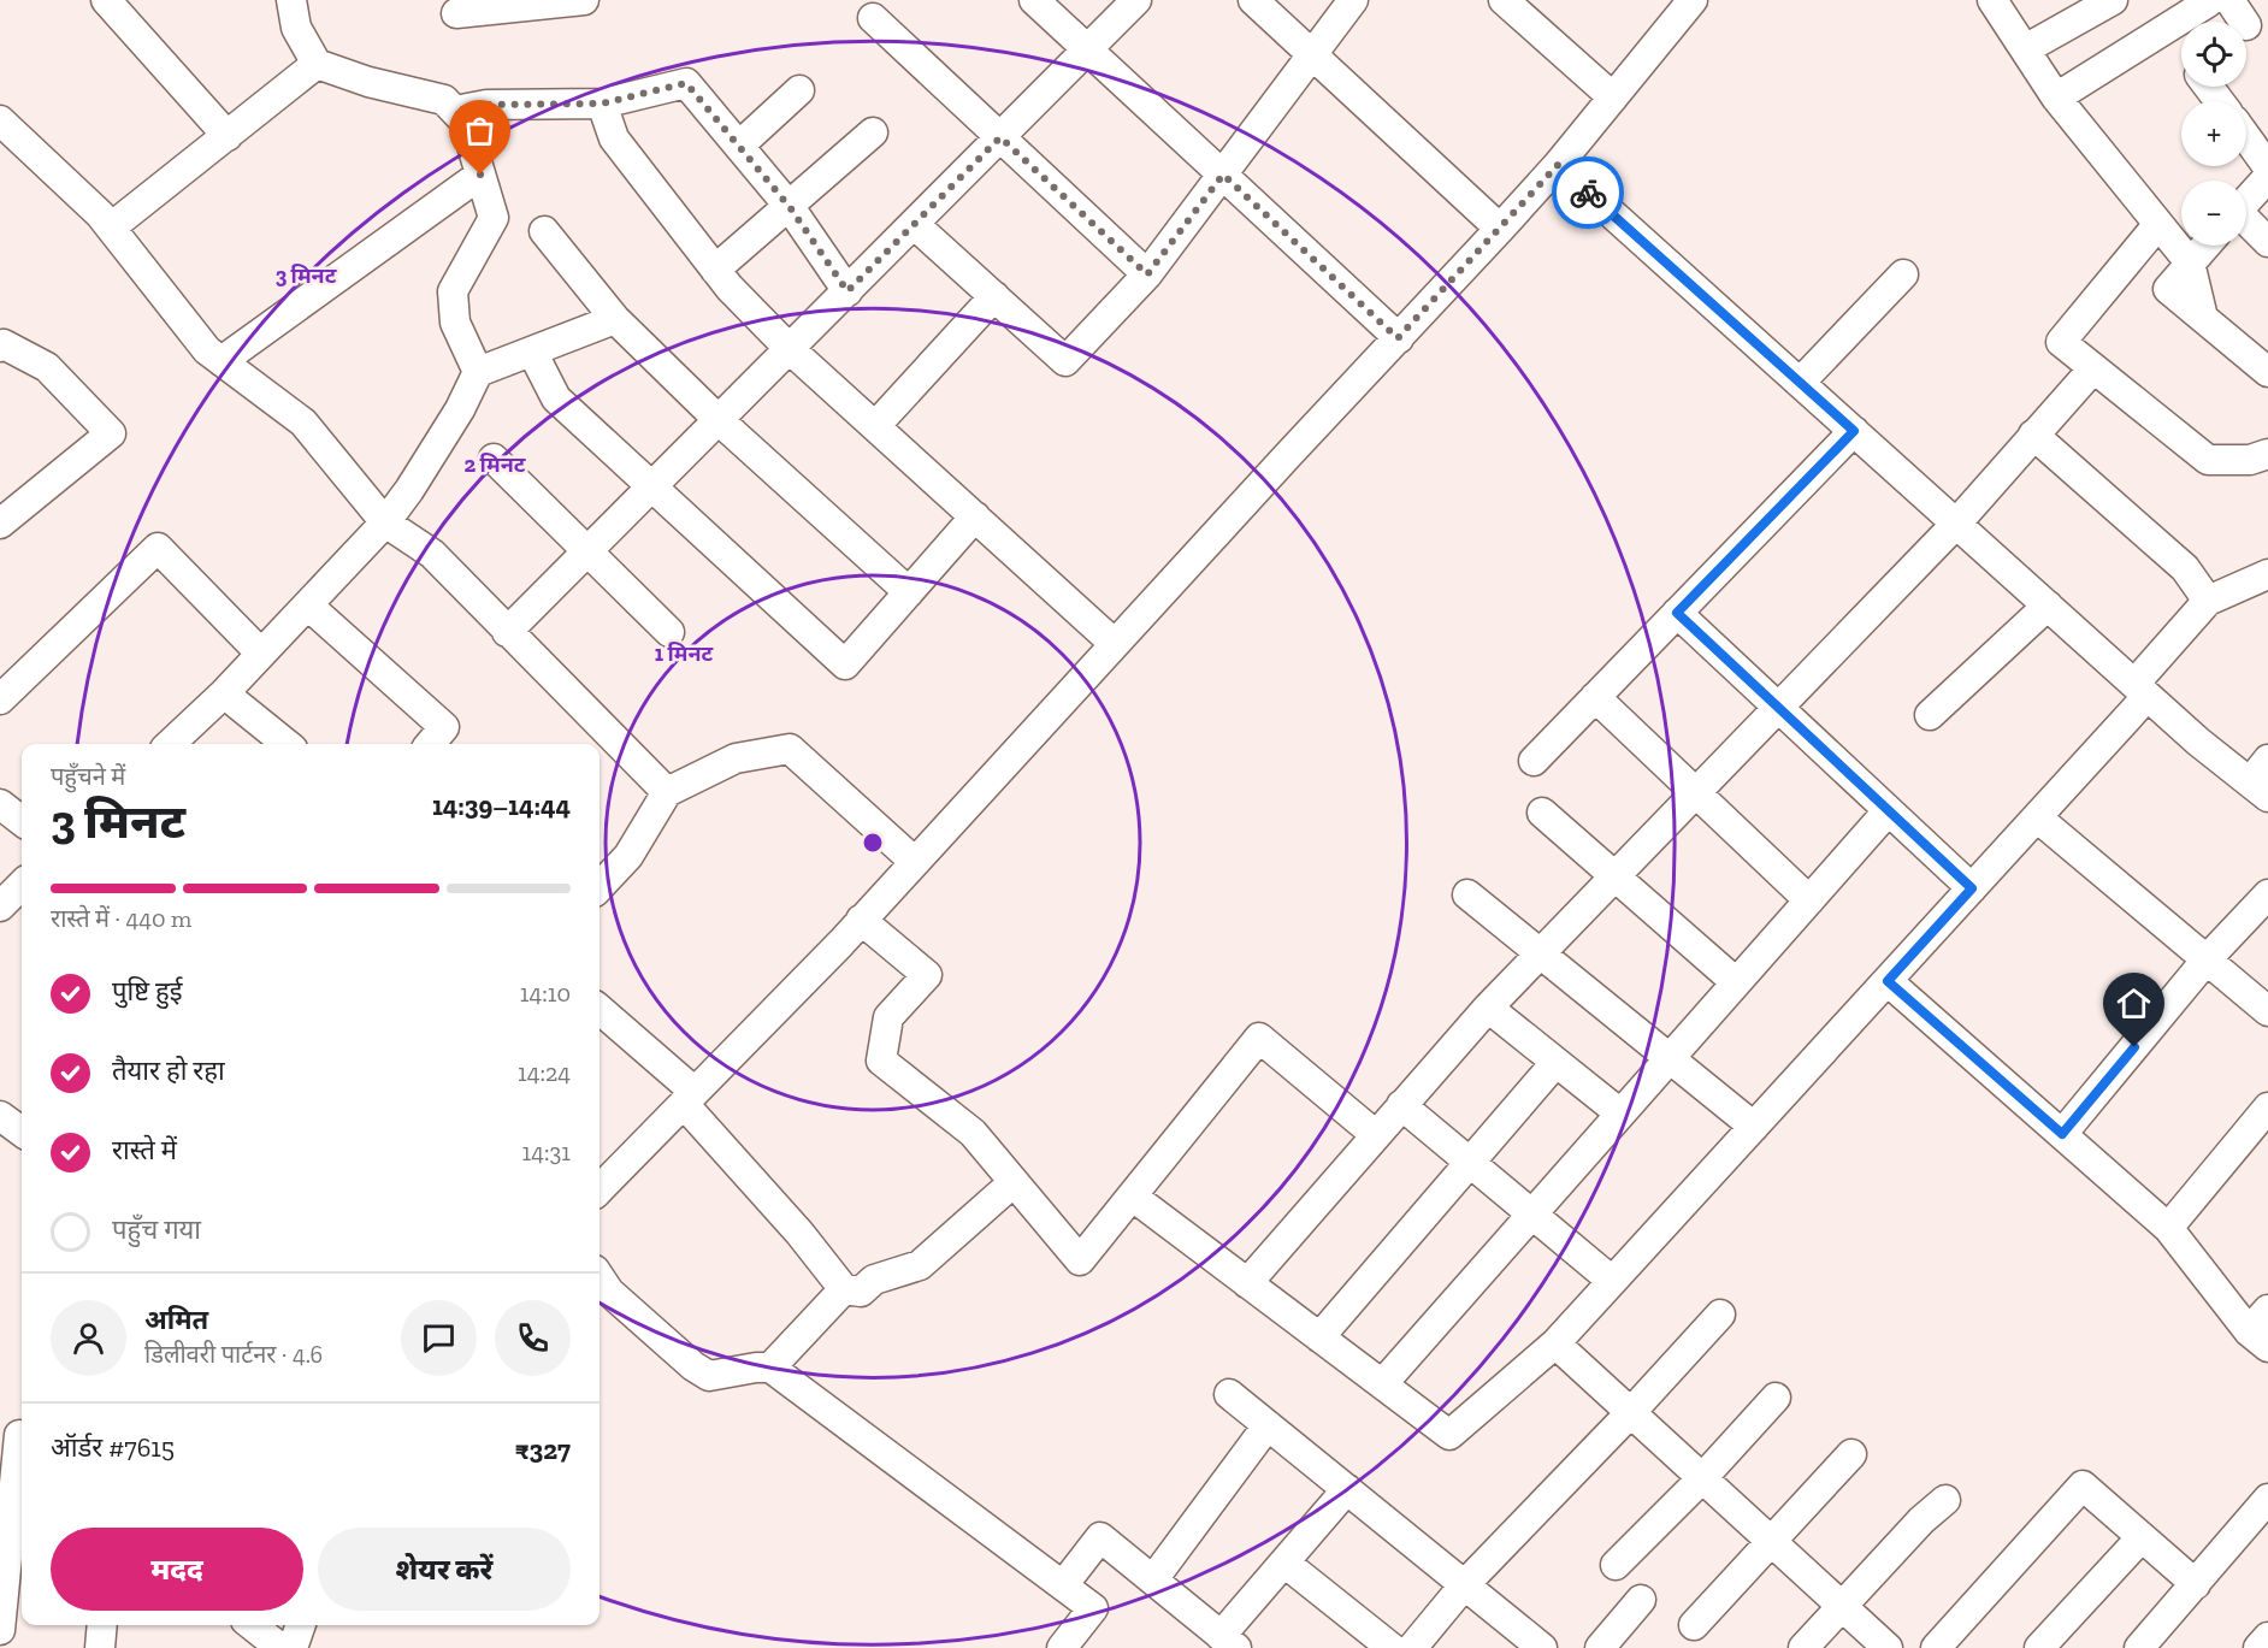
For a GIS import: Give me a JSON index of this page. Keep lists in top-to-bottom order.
{
  "page": {
    "map_buttons": ["+", "−"],
    "heading": ["3 मिनट", "पहुँचने में", "14:39–14:44"],
    "panel": [
      "अमित",
      "डिलीवरी पार्टनर · 4.6",
      "ऑर्डर #7615",
      "₹327"
    ],
    "bar": "रास्ते में · 440 m",
    "list": [
      ["पुष्टि हुई", "14:10"],
      ["तैयार हो रहा", "14:24"],
      ["रास्ते में", "14:31"],
      "पहुँच गया"
    ],
    "buttons": ["मदद", "शेयर करें"]
  },
  "rings": ["3 मिनट", "2 मिनट", "1 मिनट"]
}
